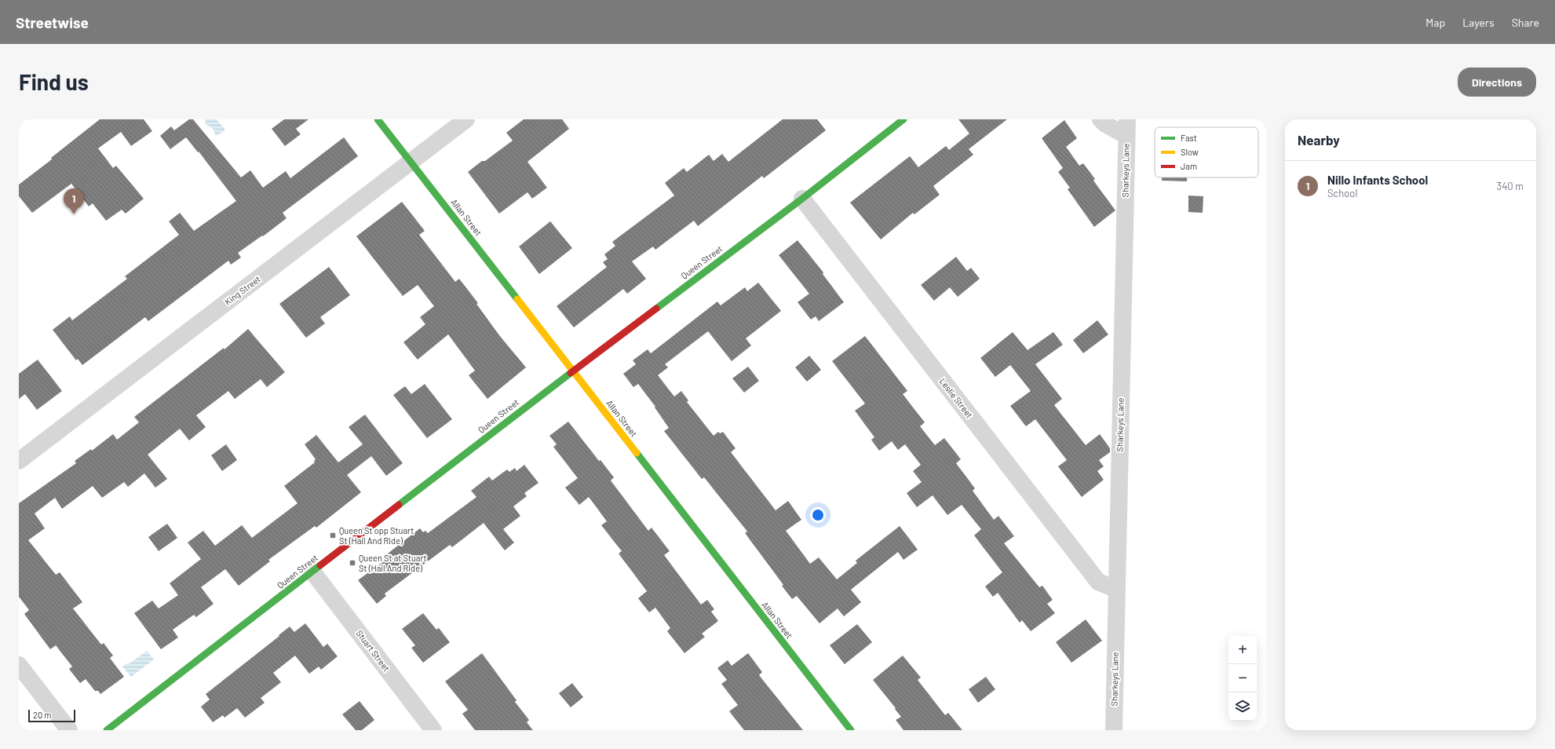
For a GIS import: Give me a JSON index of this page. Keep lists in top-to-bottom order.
{
  "streets": {
    "street": [
      "Sharkeys Lane",
      "Allan Street",
      "Queen Street",
      "King Street",
      "Leslie Street",
      "Stuart Street"
    ]
  },
  "crossings": [
    ["Sharkeys Lane", "Leslie Street"],
    ["Allan Street", "Queen Street"],
    ["Allan Street", "King Street"],
    ["Queen Street", "Leslie Street"],
    ["Queen Street", "Stuart Street"]
  ],
  "places": {
    "transit": ["Queen St opp Stuart St (Hail And Ride)", "Queen St at Stuart St (Hail And Ride)"]
  },
  "legend": ["Fast", "Slow", "Jam"],
  "scale_bar": "20 m",
  "page": {
    "header": "Streetwise",
    "nav": ["Map", "Layers", "Share"],
    "buttons": "Directions",
    "title": "Find us",
    "heading": "Nearby",
    "list": [
      {
        "mark": "1",
        "name": "Nillo Infants School",
        "note": "School",
        "value": "340 m"
      }
    ],
    "pins": "1",
    "map_buttons": ["+", "−"],
    "scale": "20 m"
  }
}
